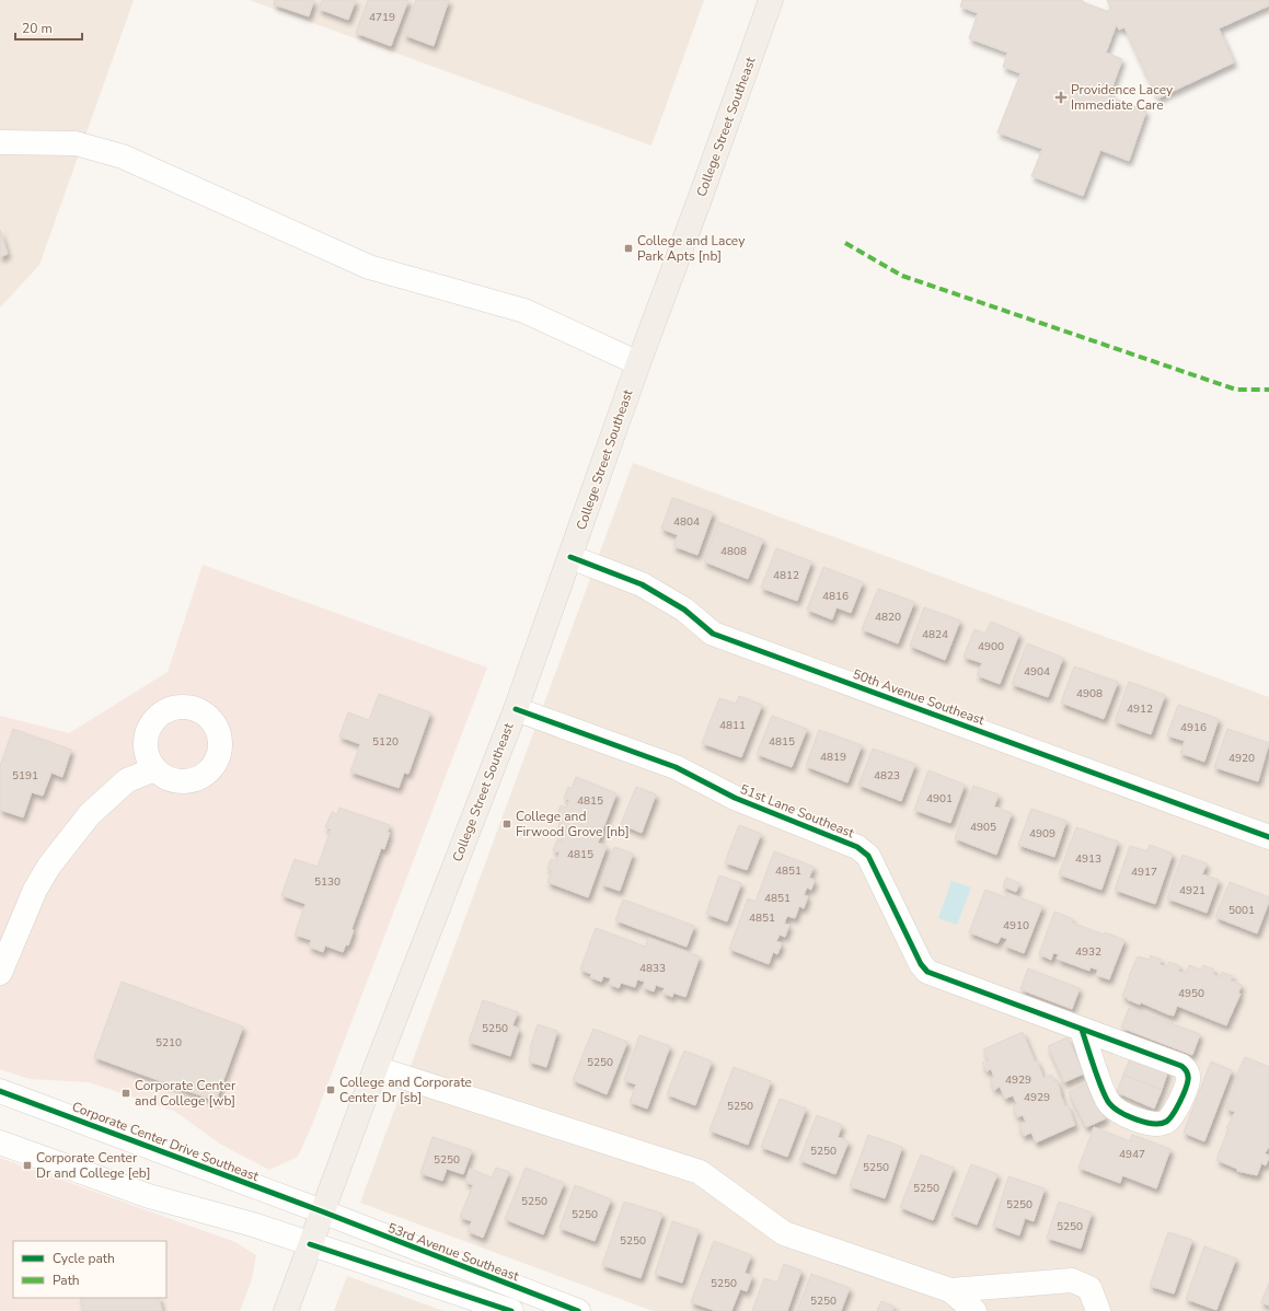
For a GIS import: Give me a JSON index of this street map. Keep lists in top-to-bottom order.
{
  "streets": {
    "main road": ["College Street Southeast"],
    "street": [
      "50th Avenue Southeast",
      "51st Lane Southeast",
      "Corporate Center Drive Southeast",
      "53rd Avenue Southeast"
    ]
  },
  "crossings": [
    ["College Street Southeast", "50th Avenue Southeast"],
    ["College Street Southeast", "51st Lane Southeast"],
    ["College Street Southeast", "Corporate Center Drive Southeast"],
    ["College Street Southeast", "53rd Avenue Southeast"],
    ["Corporate Center Drive Southeast", "53rd Avenue Southeast"]
  ],
  "places": {
    "health": ["Providence Lacey Immediate Care"],
    "transit": [
      "College and Lacey Park Apts [nb]",
      "College and Firwood Grove [nb]",
      "College and Corporate Center Dr [sb]",
      "Corporate Center and College [wb]",
      "Corporate Center Dr and College [eb]"
    ]
  },
  "house_numbers": [
    "4719",
    "4804",
    "4808",
    "4812",
    "4816",
    "4820",
    "4824",
    "4900",
    "4904",
    "4908",
    "4912",
    "4811",
    "4916",
    "5120",
    "4815",
    "4819",
    "4920",
    "5191",
    "4823",
    "4901",
    "4815",
    "4905",
    "4909",
    "4815",
    "4913",
    "4851",
    "4917",
    "5130",
    "4921",
    "4851",
    "5001",
    "4851",
    "4910",
    "4932",
    "4833",
    "4950",
    "5250",
    "5210",
    "5250",
    "4929",
    "4929",
    "5250",
    "5250",
    "4947",
    "5250",
    "5250",
    "5250",
    "5250",
    "5250",
    "5250",
    "5250",
    "5250",
    "5250",
    "5250"
  ],
  "legend": ["Cycle path", "Path"],
  "scale_bar": "20 m"
}
